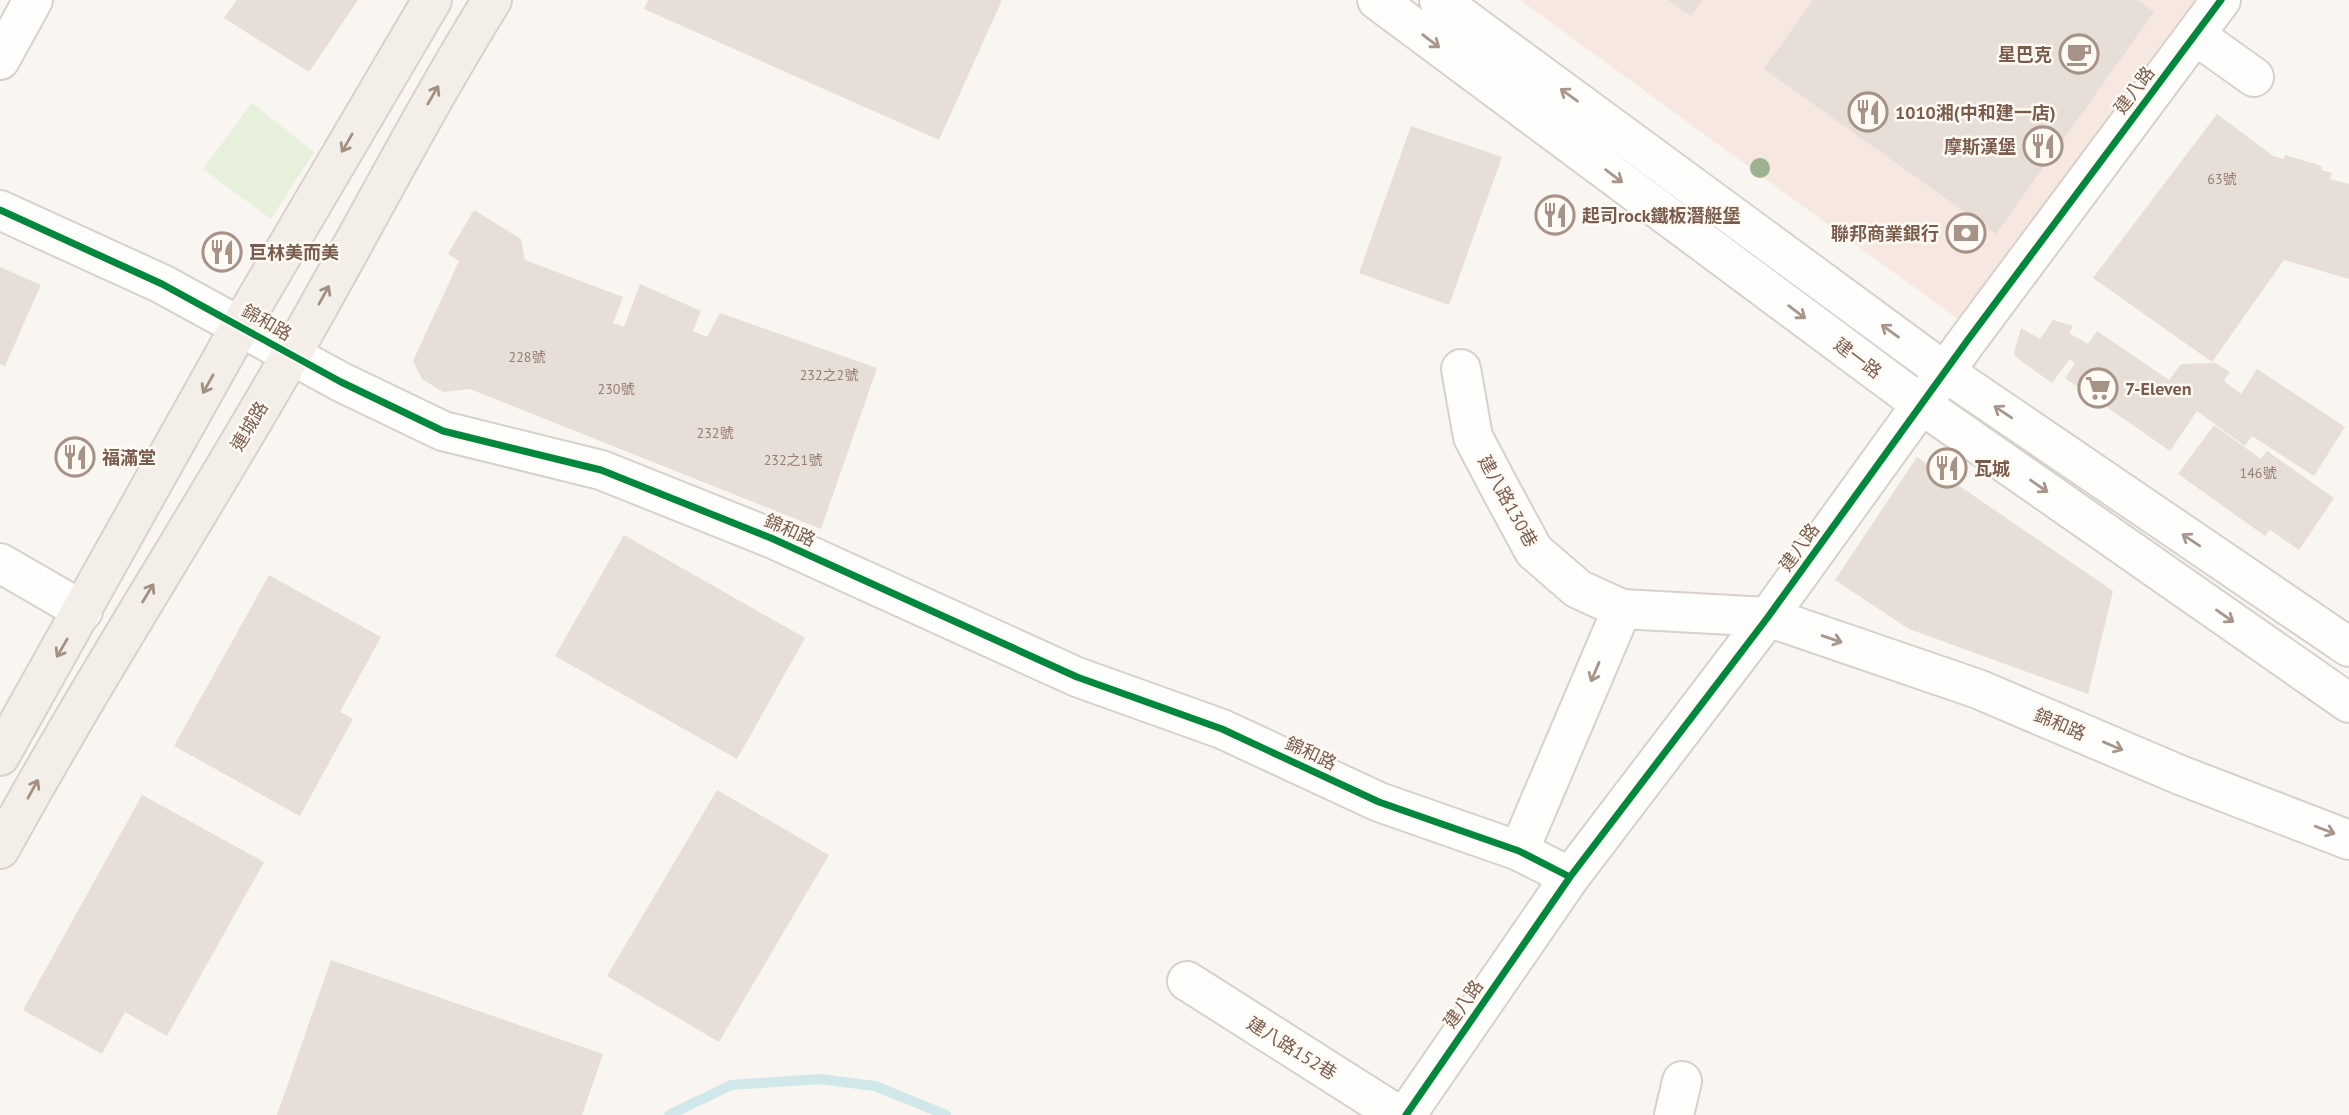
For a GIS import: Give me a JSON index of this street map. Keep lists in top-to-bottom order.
{
  "streets": {
    "main road": ["連城路"],
    "street": [
      "建八路",
      "錦和路",
      "建一路",
      "建八路130巷",
      "建八路152巷"
    ]
  },
  "crossings": [
    ["建八路", "錦和路"],
    ["建八路", "建一路"],
    ["建八路", "建八路130巷"],
    ["錦和路", "連城路"],
    ["錦和路", "建八路130巷"]
  ],
  "places": {
    "cafe": ["星巴克"],
    "restaurant": [
      "1010湘(中和建一店)",
      "摩斯漢堡",
      "起司rock鐵板潛艇堡",
      "巨林美而美",
      "福滿堂",
      "瓦城"
    ],
    "bank": ["聯邦商業銀行"],
    "supermarket": ["7-Eleven"]
  },
  "house_numbers": [
    "63號",
    "228號",
    "232之2號",
    "230號",
    "232號",
    "232之1號",
    "146號"
  ]
}
